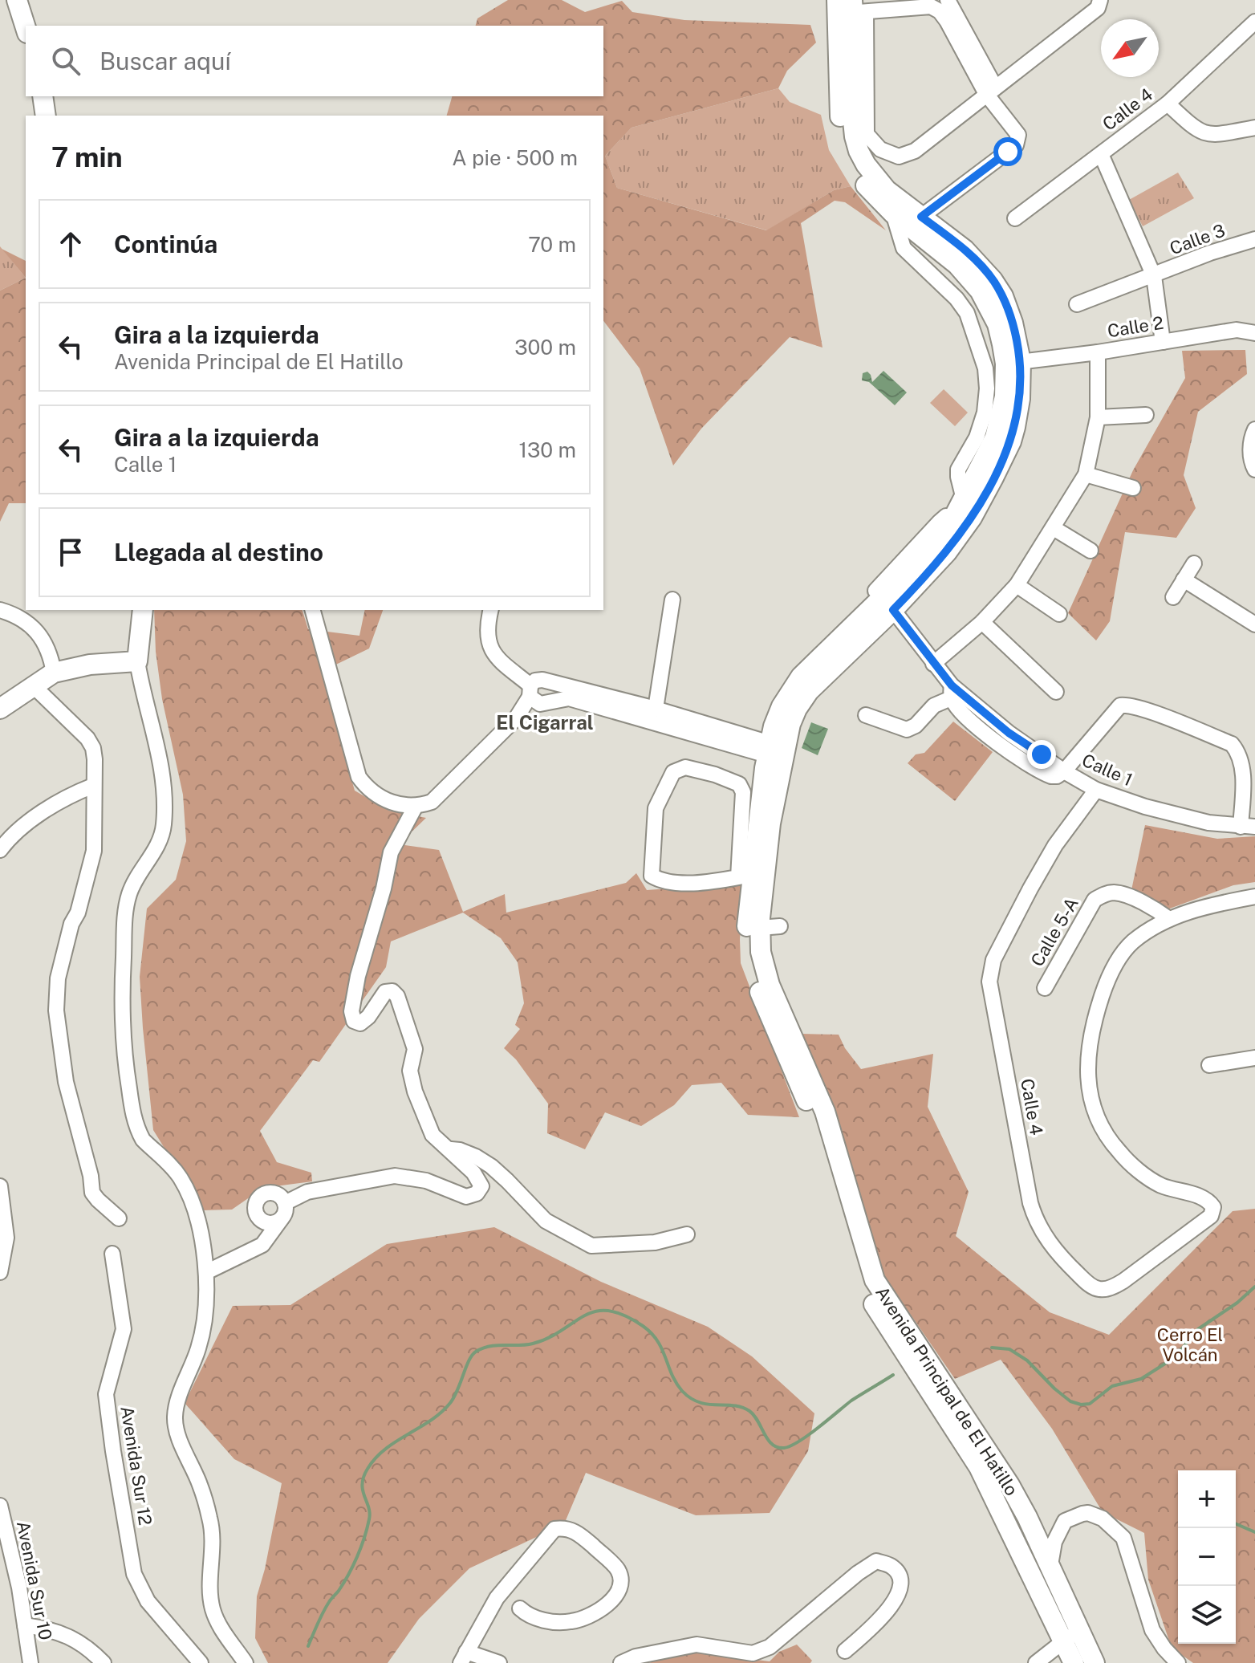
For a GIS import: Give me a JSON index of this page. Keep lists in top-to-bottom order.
{
  "streets": {
    "main road": ["Avenida Principal de El Hatillo"],
    "street": [
      "Calle 4",
      "Calle 3",
      "Calle 2",
      "Calle 1",
      "Calle 5-A",
      "Avenida Sur 12",
      "Avenida Sur 10"
    ]
  },
  "crossings": [
    ["Calle 4", "Calle 1"],
    ["Calle 4", "Calle 5-A"],
    ["Calle 2", "Avenida Principal de El Hatillo"],
    ["Calle 1", "Avenida Principal de El Hatillo"]
  ],
  "districts": ["El Cigarral"],
  "parks": ["Cerro El Volcán"],
  "north": "bottom left",
  "page": {
    "search": "Buscar aquí",
    "heading": ["7 min", "A pie · 500 m"],
    "list": [
      ["Continúa", "70 m"],
      ["Gira a la izquierda", "Avenida Principal de El Hatillo", "300 m"],
      ["Gira a la izquierda", "Calle 1", "130 m"],
      "Llegada al destino"
    ],
    "map_buttons": ["+", "−"]
  }
}
